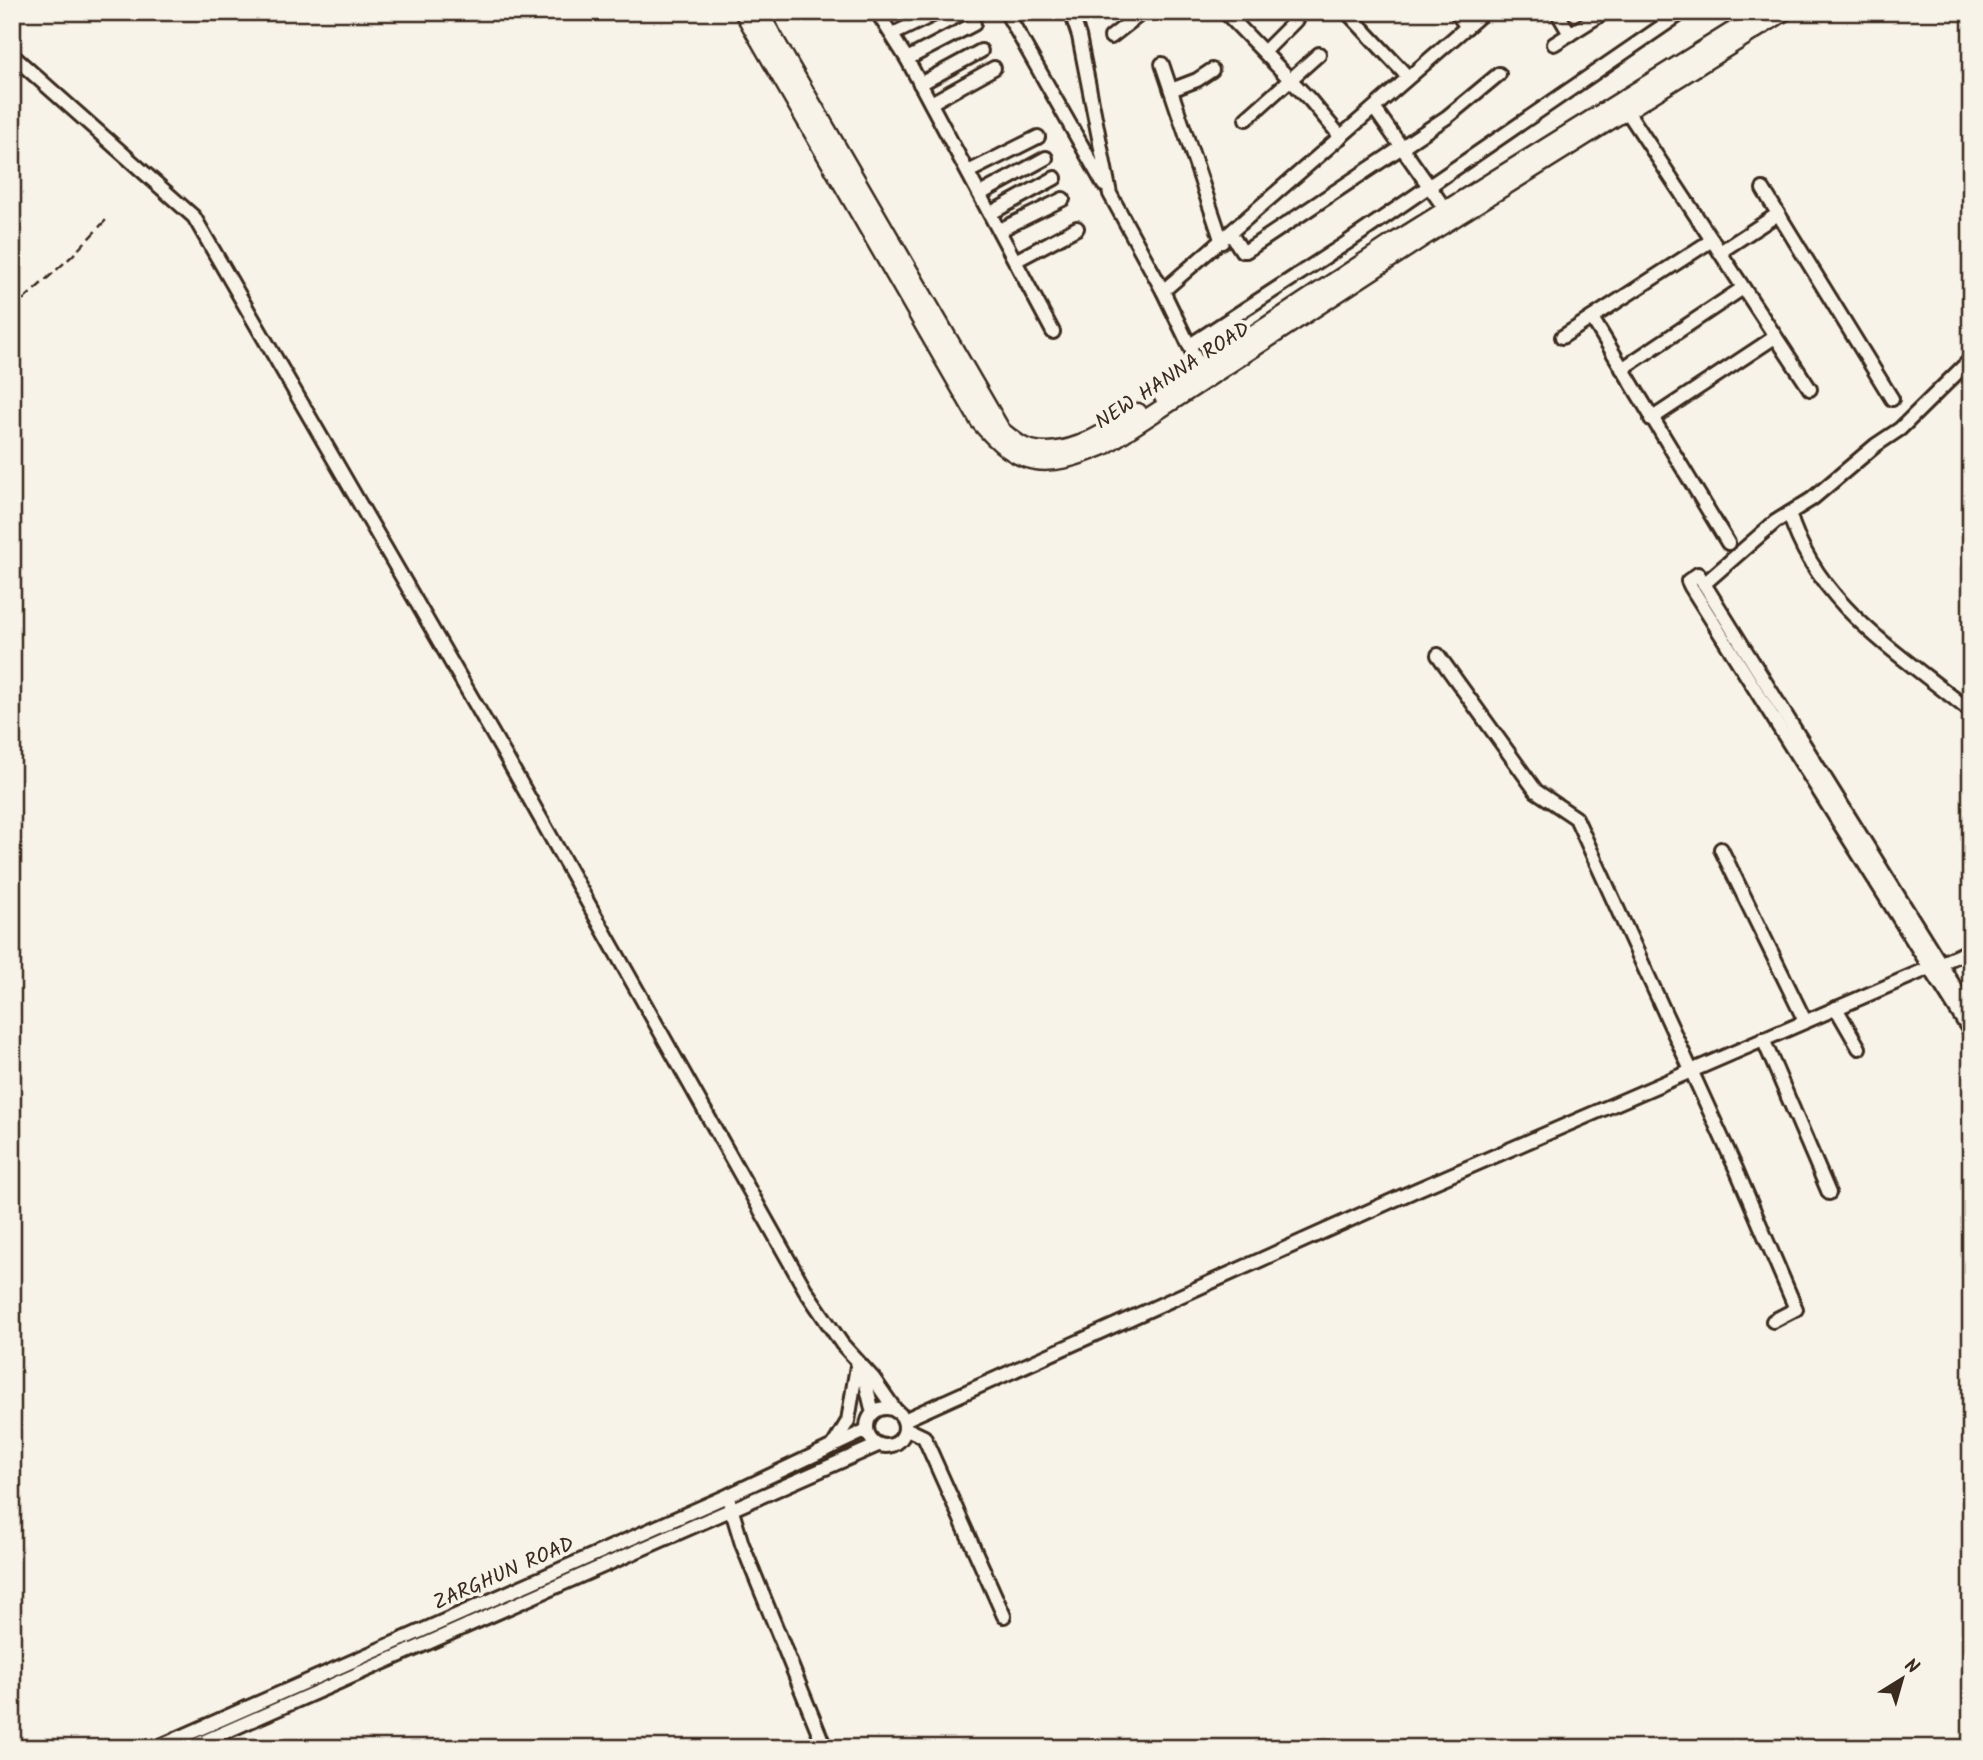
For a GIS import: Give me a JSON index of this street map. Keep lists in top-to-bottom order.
{
  "streets": {
    "main road": ["NEW HANNA ROAD"],
    "street": ["ZARGHUN ROAD"]
  },
  "north": "top right"
}
